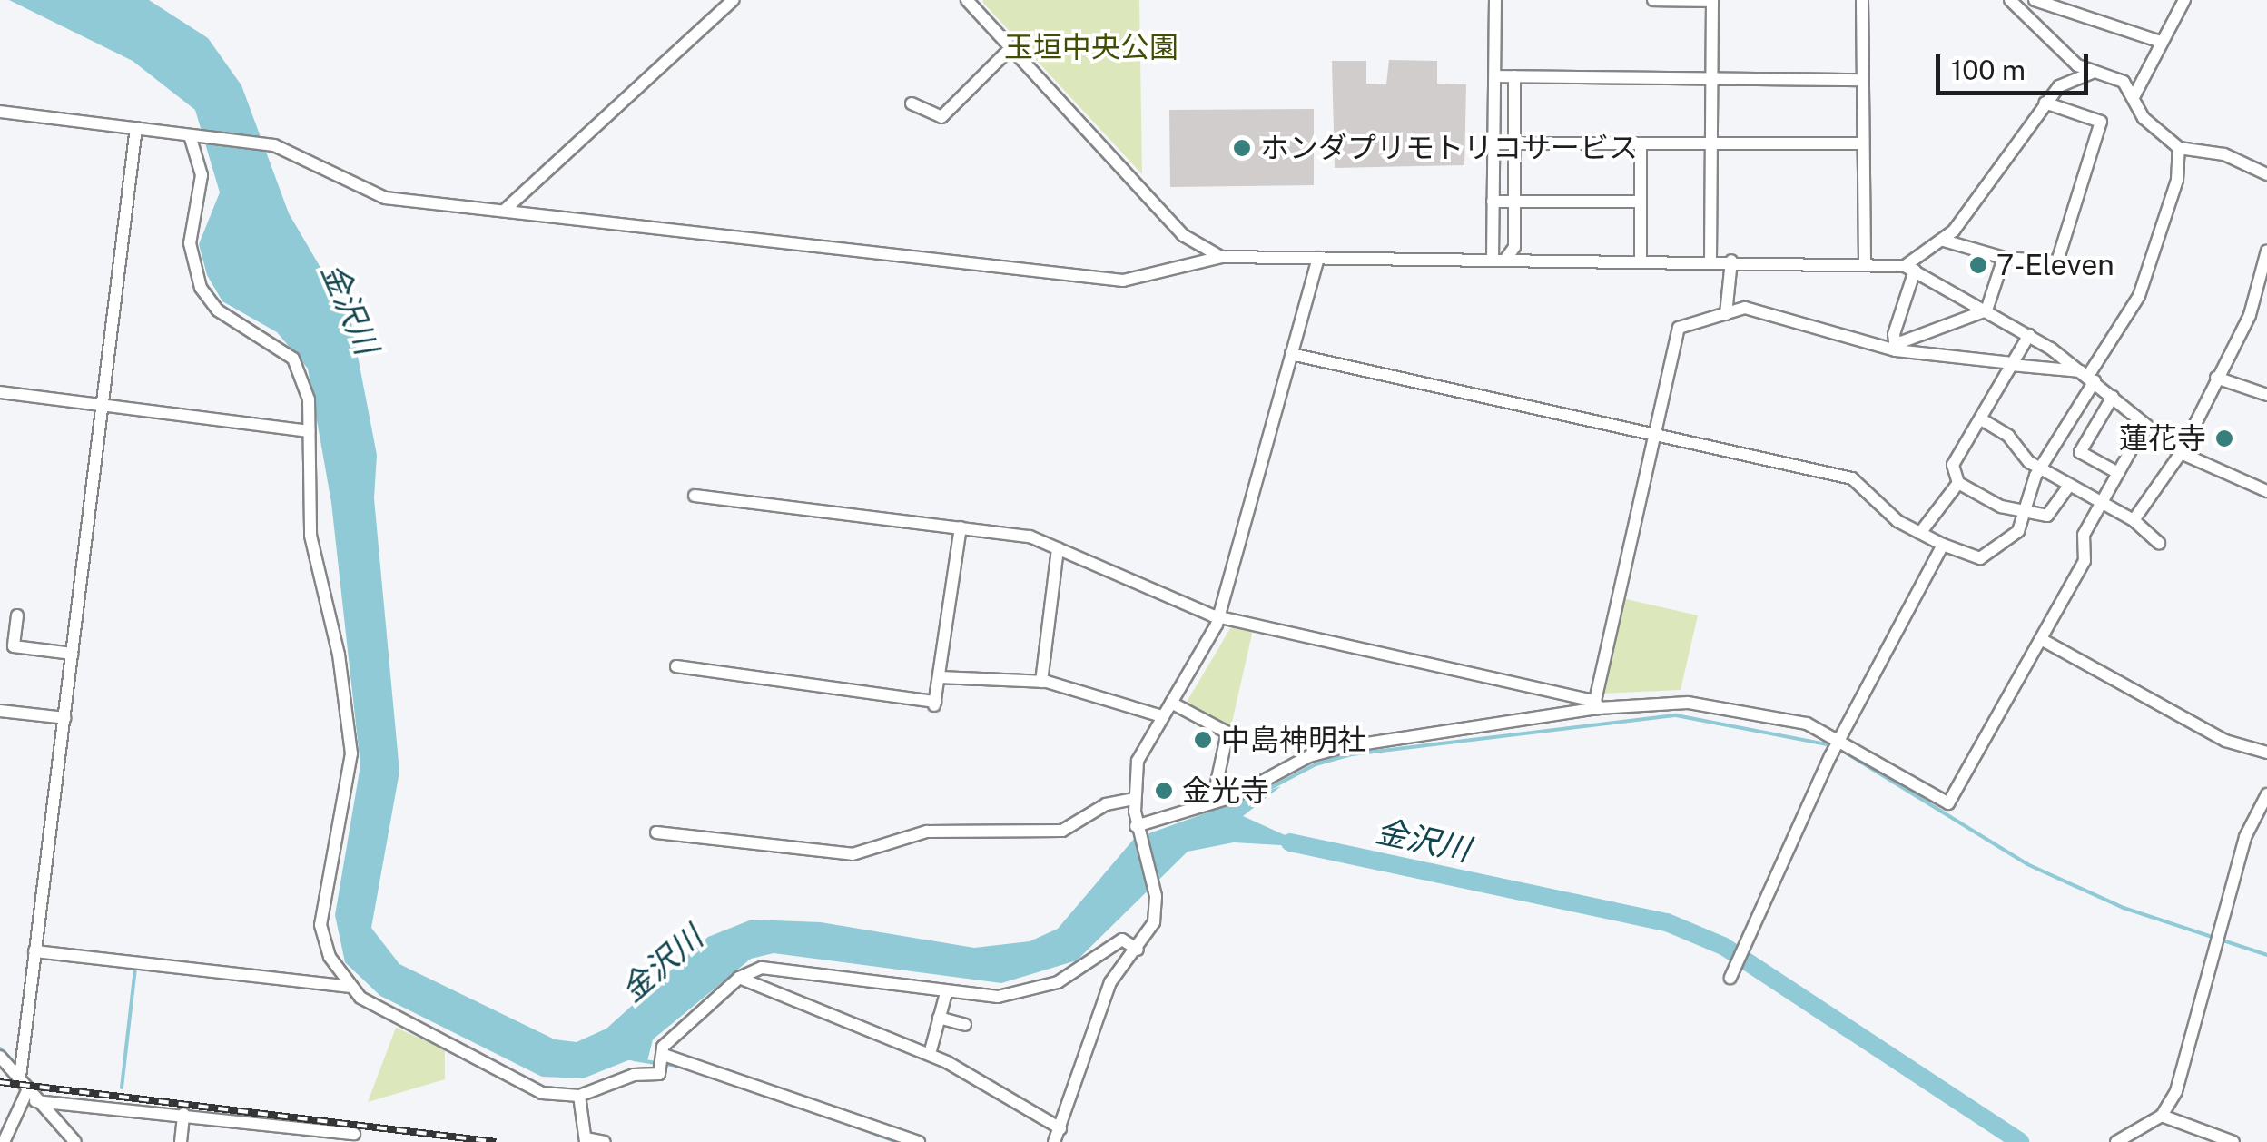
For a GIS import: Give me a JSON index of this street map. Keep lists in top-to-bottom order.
{
  "water": ["金沢川"],
  "parks": ["玉垣中央公園"],
  "places": [
    "ホンダプリモトリコサービス",
    "7-Eleven",
    "蓮花寺",
    "中島神明社",
    "金光寺"
  ],
  "scale_bar": "100 m"
}
